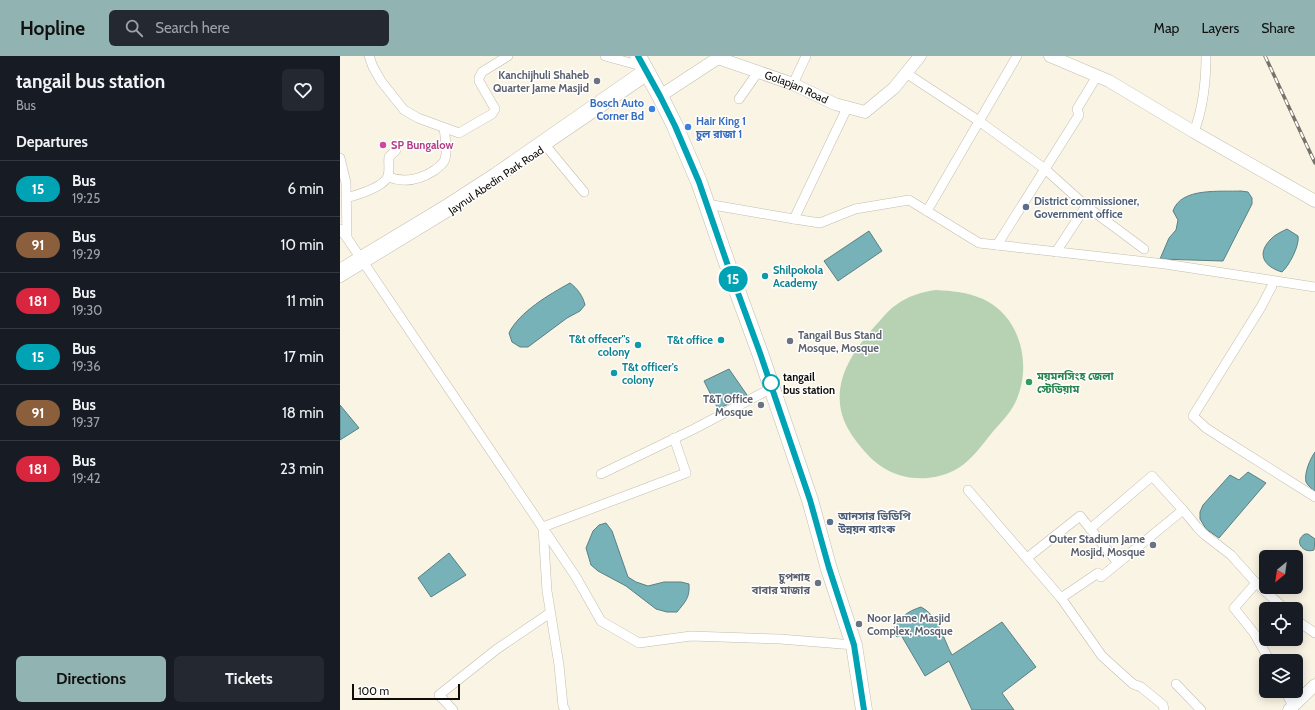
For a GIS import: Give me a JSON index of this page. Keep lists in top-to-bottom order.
{
  "streets": {
    "street": ["Golapjan Road", "Jaynul Abedin Park Road"]
  },
  "places": [
    "Kanchijhuli Shaheb Quarter Jame Masjid",
    "Bosch Auto Corner Bd",
    "Hair King 1 চুল রাজা 1",
    "SP Bungalow",
    "District commissioner, Government office",
    "Shilpokola Academy",
    "T&t office",
    "Tangail Bus Stand Mosque, Mosque",
    "T&t offecer\"s colony",
    "T&t officer's colony",
    "ময়মনসিংহ জেলা স্টেডিয়াম",
    "tangail bus station",
    "T&T Office Mosque",
    "আনসার ভিডিপি উন্নয়ন ব্যাংক",
    "Outer Stadium Jame Mosjid, Mosque",
    "চুপশাহ বাবার মাজার",
    "Noor Jame Masjid Complex, Mosque"
  ],
  "lines": ["bus line 15"],
  "scale_bar": "100 m",
  "north": "bottom left",
  "page": {
    "header": "Hopline",
    "search": "Search here",
    "nav": ["Map", "Layers", "Share"],
    "heading": [
      ["tangail bus station", "Bus"],
      "Departures"
    ],
    "on_map": "15",
    "list": [
      {
        "mark": "15",
        "name": "Bus",
        "note": "19:25",
        "value": "6 min"
      },
      {
        "mark": "91",
        "name": "Bus",
        "note": "19:29",
        "value": "10 min"
      },
      {
        "mark": "181",
        "name": "Bus",
        "note": "19:30",
        "value": "11 min"
      },
      {
        "mark": "15",
        "name": "Bus",
        "note": "19:36",
        "value": "17 min"
      },
      {
        "mark": "91",
        "name": "Bus",
        "note": "19:37",
        "value": "18 min"
      },
      {
        "mark": "181",
        "name": "Bus",
        "note": "19:42",
        "value": "23 min"
      }
    ],
    "buttons": ["Directions", "Tickets"],
    "scale": "100 m"
  }
}
